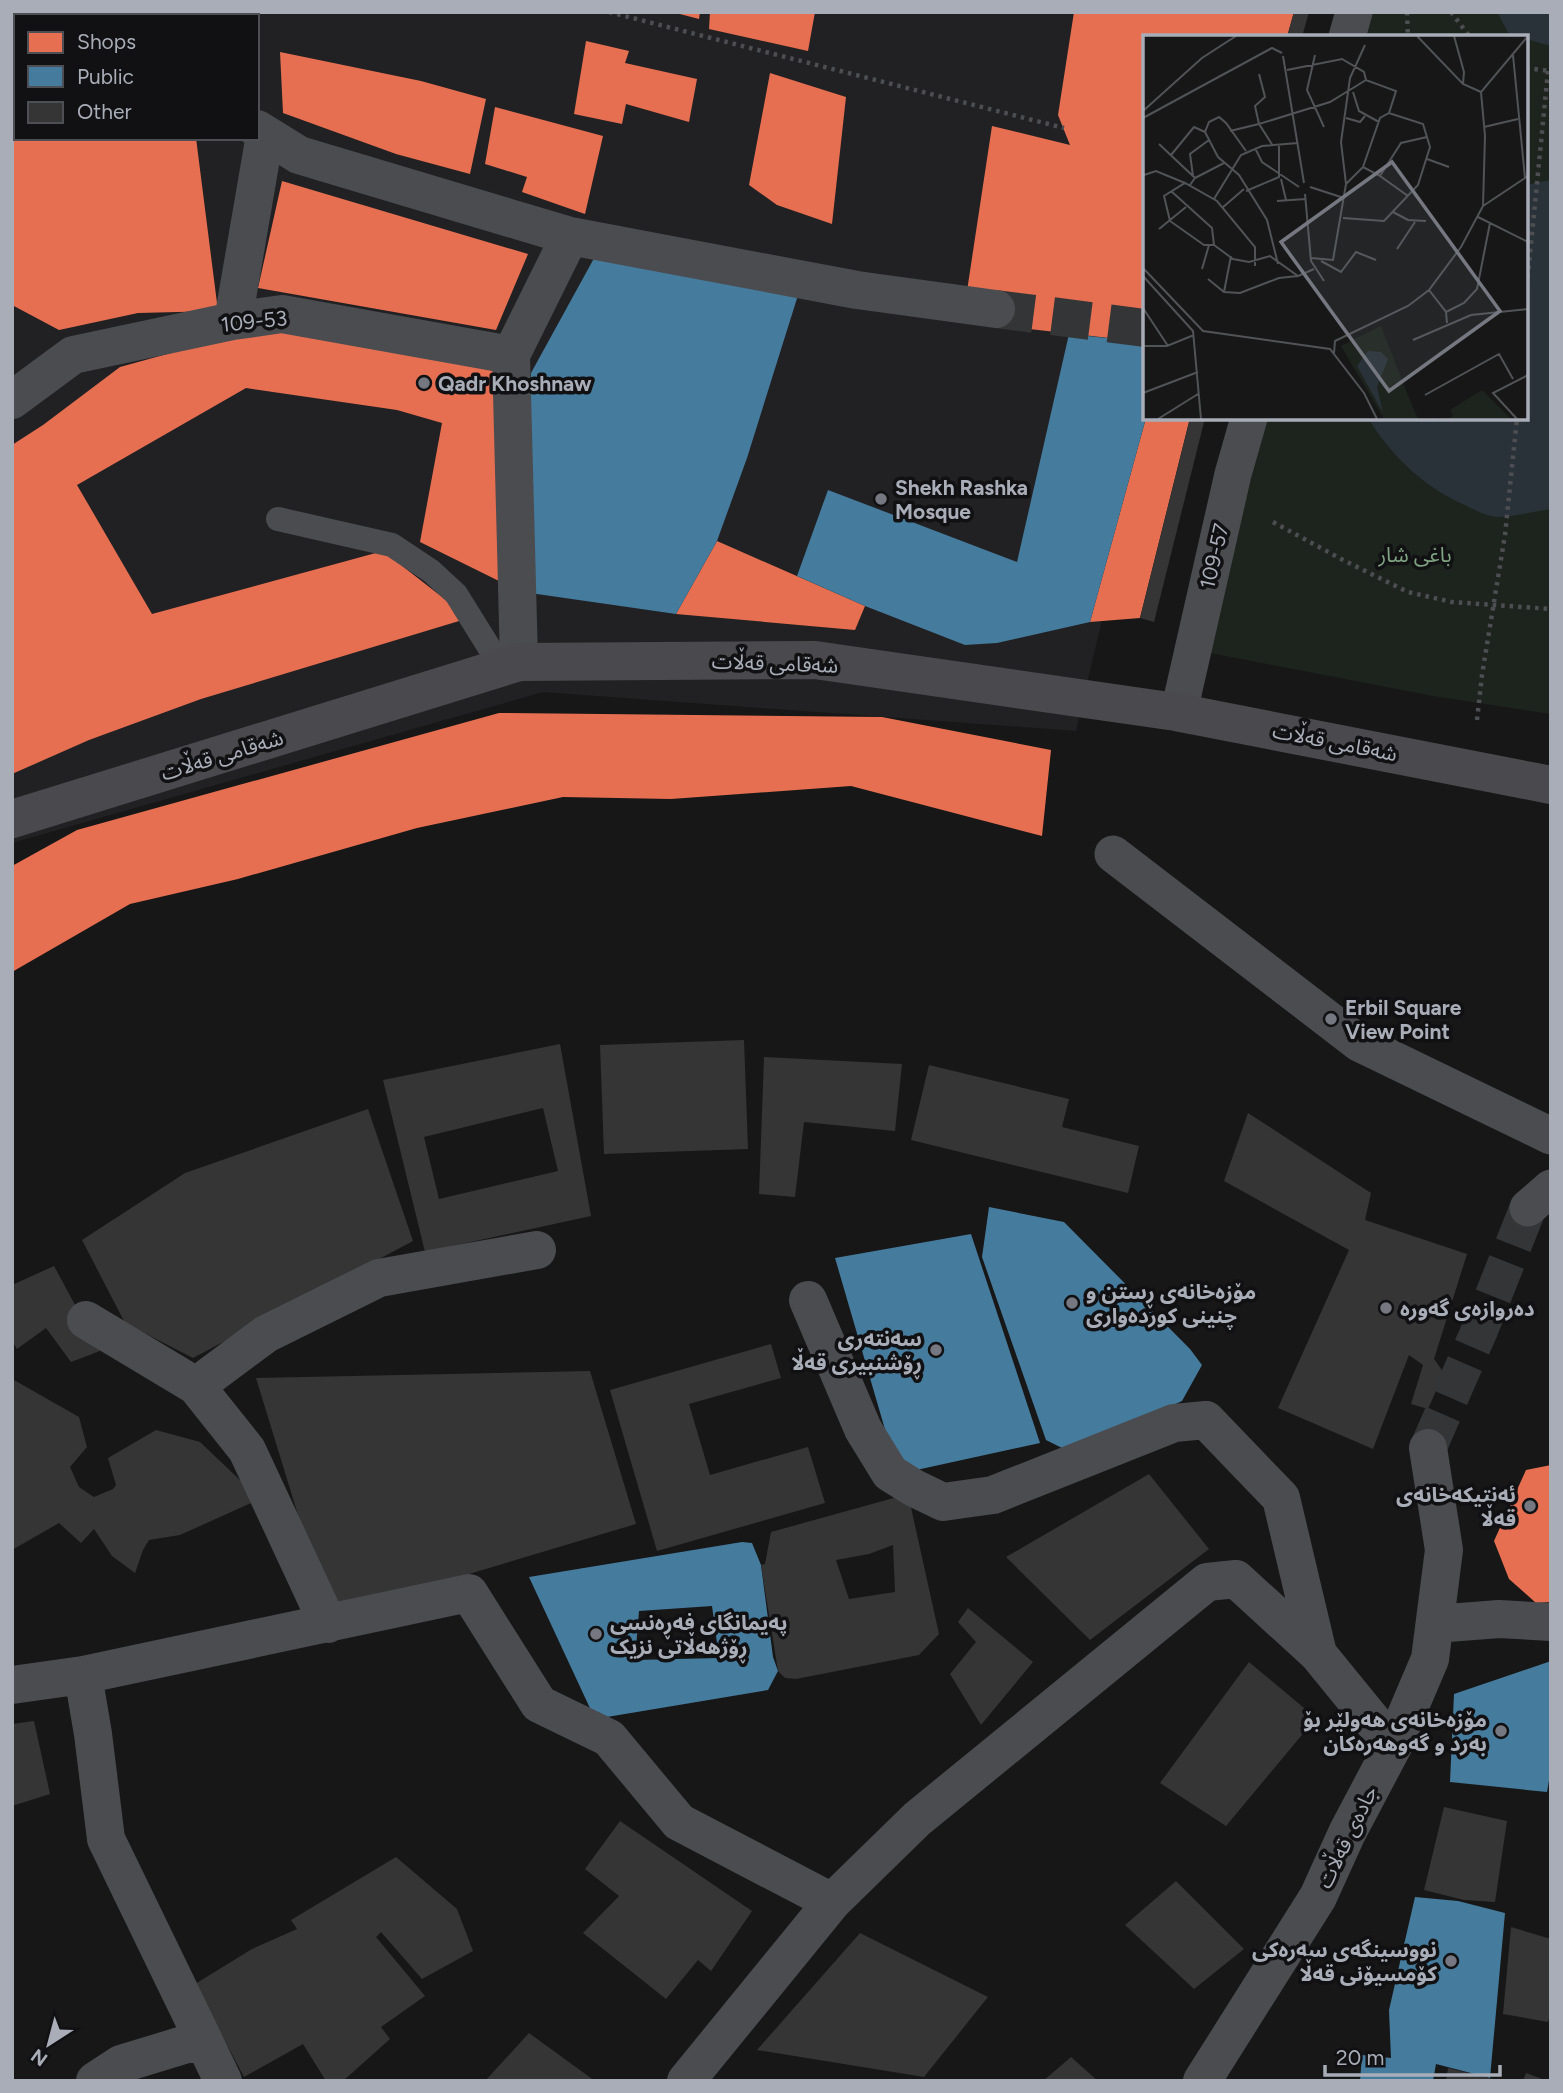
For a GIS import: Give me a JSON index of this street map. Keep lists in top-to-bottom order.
{
  "streets": {
    "main road": ["شەقامی قەڵات"],
    "street": ["109-53", "109-57", "جادەی قەڵات"]
  },
  "parks": ["باغی شار"],
  "places": [
    "Qadr Khoshnaw",
    "Shekh Rashka Mosque",
    "Erbil Square View Point",
    "مۆزەخانەی ڕستن و چنینی کوردەواری",
    "دەروازەی گەورە",
    "سەنتەری ڕۆشنبیری قەڵا",
    "ئەنتیکەخانەی قەڵا",
    "پەیمانگای فەڕەنسی ڕۆژهەڵاتی نزیک",
    "مۆزەخانەی هەولێر بۆ بەرد و گەوهەرەکان",
    "نووسینگەی سەرەکی کۆمسیۆنی قەڵا"
  ],
  "legend": ["Shops", "Public", "Other"],
  "scale_bar": "20 m",
  "north": "bottom left"
}
